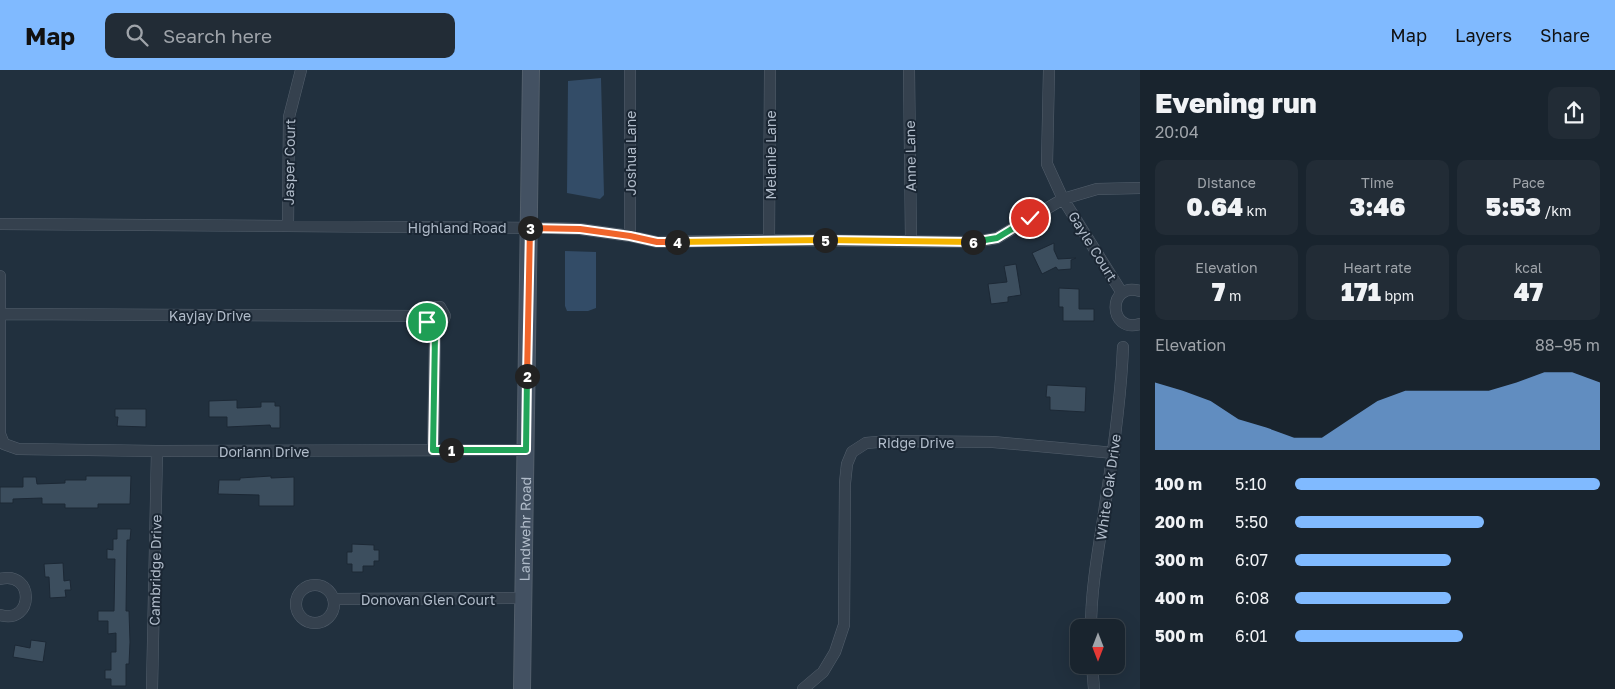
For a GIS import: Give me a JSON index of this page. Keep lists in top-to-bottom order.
{
  "streets": {
    "main road": ["Landwehr Road"],
    "street": [
      "Joshua Lane",
      "Melanie Lane",
      "Anne Lane",
      "Jasper Court",
      "Highland Road",
      "Gayle Court",
      "Kayjay Drive",
      "Ridge Drive",
      "Doriann Drive",
      "White Oak Drive",
      "Cambridge Drive",
      "Donovan Glen Court"
    ]
  },
  "crossings": [
    ["Joshua Lane", "Highland Road"],
    ["Melanie Lane", "Highland Road"],
    ["Anne Lane", "Highland Road"],
    ["Jasper Court", "Highland Road"],
    ["Highland Road", "Gayle Court"],
    ["Highland Road", "Landwehr Road"],
    ["Ridge Drive", "White Oak Drive"],
    ["Doriann Drive", "Landwehr Road"],
    ["Doriann Drive", "Cambridge Drive"],
    ["Landwehr Road", "Donovan Glen Court"]
  ],
  "north": "bottom",
  "page": {
    "header": "Map",
    "search": "Search here",
    "nav": ["Map", "Layers", "Share"],
    "heading": ["Evening run", "20:04"],
    "stats": [
      ["Distance", "0.64 km"],
      ["Time", "3:46"],
      ["Pace", "5:53 /km"],
      ["Elevation", "7 m"],
      ["Heart rate", "171 bpm"],
      ["kcal", "47"]
    ],
    "pins": [
      "3",
      "5",
      "4",
      "6",
      "2",
      "1"
    ],
    "chart": ["Elevation", "88–95 m"],
    "list": [
      {
        "name": "100 m",
        "note": "5:10"
      },
      {
        "name": "200 m",
        "note": "5:50"
      },
      {
        "name": "300 m",
        "note": "6:07"
      },
      {
        "name": "400 m",
        "note": "6:08"
      },
      {
        "name": "500 m",
        "note": "6:01"
      }
    ]
  }
}
